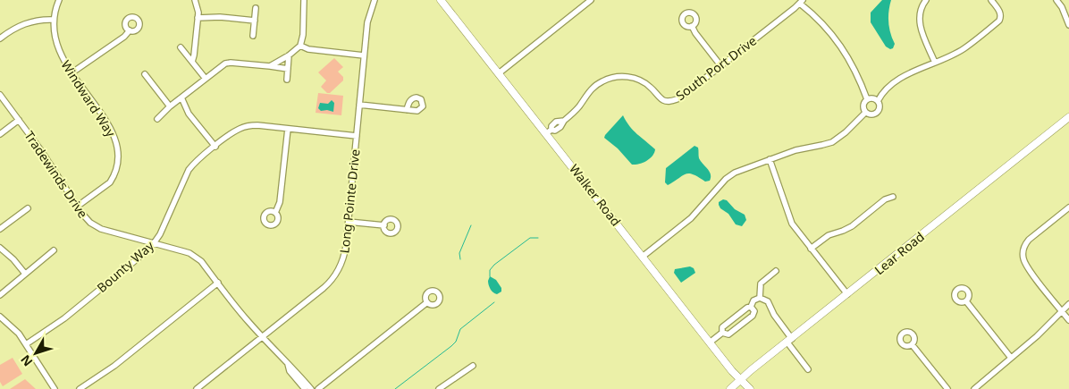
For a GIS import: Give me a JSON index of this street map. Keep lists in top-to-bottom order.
{
  "streets": {
    "street": [
      "South Port Drive",
      "Windward Way",
      "Tradewinds Drive",
      "Walker Road",
      "Long Pointe Drive",
      "Lear Road",
      "Bounty Way"
    ]
  },
  "crossings": [
    ["South Port Drive", "Walker Road"],
    ["Windward Way", "Tradewinds Drive"],
    ["Tradewinds Drive", "Long Pointe Drive"],
    ["Tradewinds Drive", "Bounty Way"],
    ["Walker Road", "Lear Road"],
    ["Long Pointe Drive", "Bounty Way"]
  ],
  "north": "bottom left"
}
